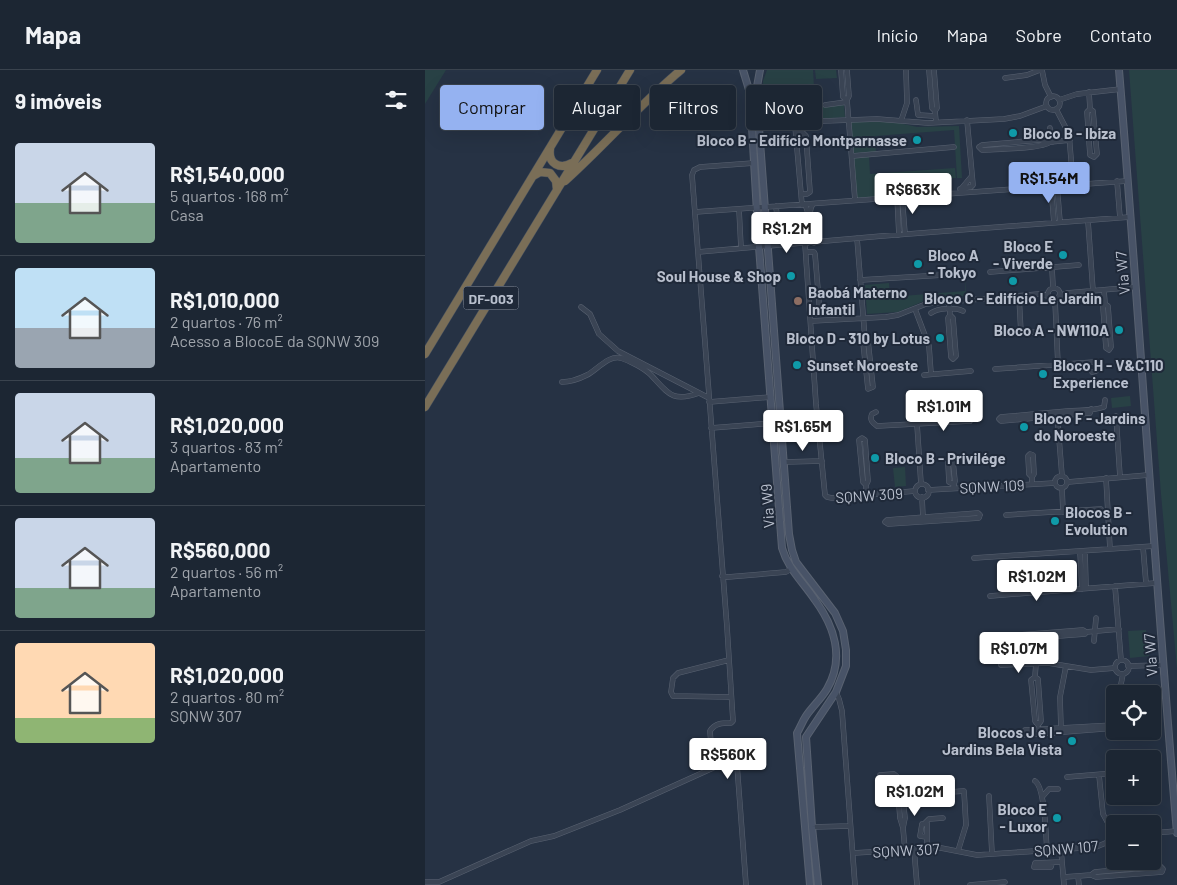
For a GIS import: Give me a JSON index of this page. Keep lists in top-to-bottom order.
{
  "streets": {
    "highway": ["DF-003"],
    "street": [
      "Via W7",
      "SQNW 109",
      "SQNW 309",
      "Via W9",
      "Vla W7",
      "SQNW 107",
      "SQNW 307"
    ]
  },
  "crossings": [
    ["Via W7", "Vla W7"],
    ["SQNW 109", "SQNW 309"],
    ["SQNW 107", "SQNW 307"]
  ],
  "places": [
    "Bloco B - Ibiza",
    "Bloco B - Edifício Montparnasse",
    "Bloco E - Viverde",
    "Bloco A - Tokyo",
    "Soul House & Shop",
    "Bloco C - Edifício Le Jardin",
    "Baobá Materno Infantil",
    "Bloco A - NW110A",
    "Bloco D - 310 by Lotus",
    "Sunset Noroeste",
    "Bloco H - V&C110 Experience",
    "Bloco F - Jardins do Noroeste",
    "Bloco B - Privilége",
    "Blocos B - Evolution",
    "Blocos J e I - Jardins Bela Vista",
    "Bloco E - Luxor"
  ],
  "page": {
    "header": "Mapa",
    "nav": [
      "Início",
      "Mapa",
      "Sobre",
      "Contato"
    ],
    "heading": "9 imóveis",
    "chip": [
      "Comprar",
      "Alugar",
      "Filtros",
      "Novo"
    ],
    "list": [
      {
        "name": "R$1,540,000",
        "note": "5 quartos · 168 m² · Casa"
      },
      {
        "name": "R$1,010,000",
        "note": "2 quartos · 76 m² · Acesso a BlocoE da SQNW 309"
      },
      {
        "name": "R$1,020,000",
        "note": "3 quartos · 83 m² · Apartamento"
      },
      {
        "name": "R$560,000",
        "note": "2 quartos · 56 m² · Apartamento"
      },
      {
        "name": "R$1,020,000",
        "note": "2 quartos · 80 m² · SQNW 307"
      }
    ],
    "price": [
      "R$1.54M",
      "R$663K",
      "R$1.2M",
      "R$1.01M",
      "R$1.65M",
      "R$1.02M",
      "R$1.07M",
      "R$560K",
      "R$1.02M"
    ],
    "map_buttons": ["+", "−"]
  }
}
